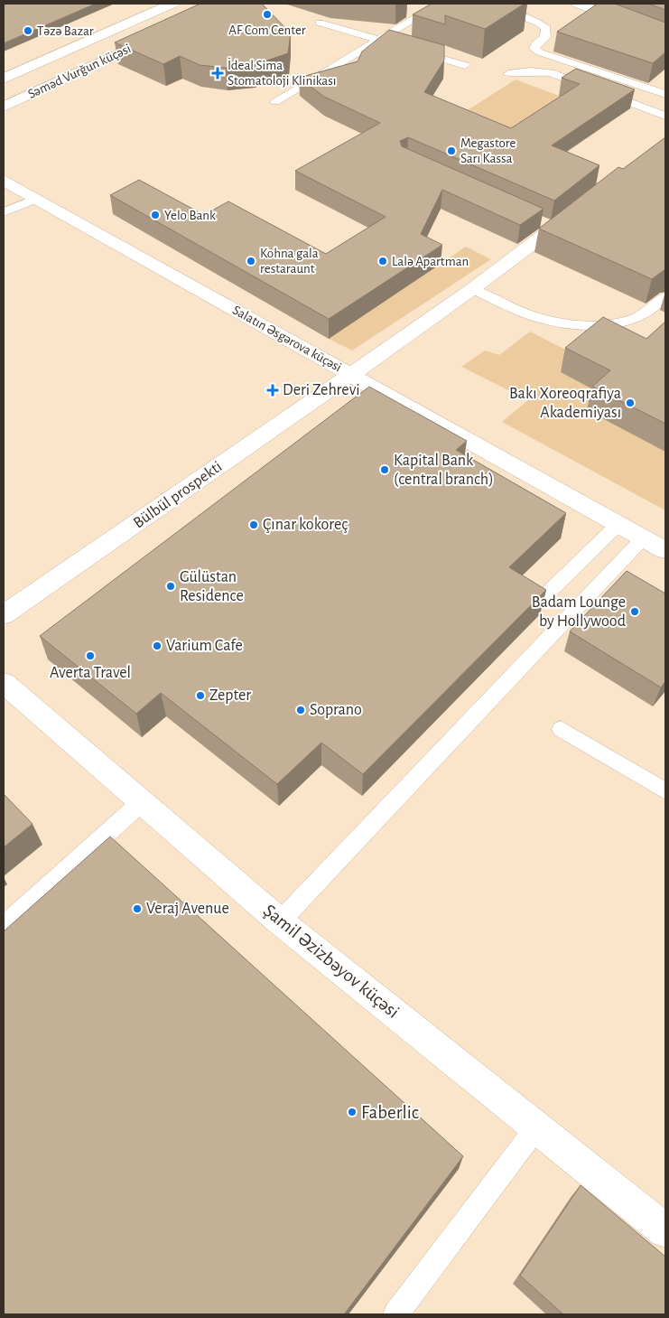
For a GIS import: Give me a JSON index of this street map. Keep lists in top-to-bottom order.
{
  "streets": {
    "main road": [
      "Səməd Vurğun küçəsi",
      "Salatın Əsgərova küçəsi",
      "Bülbül prospekti",
      "Şamil Əzizbəyov küçəsi"
    ]
  },
  "crossings": [
    ["Salatın Əsgərova küçəsi", "Bülbül prospekti"]
  ],
  "places": {
    "other": [
      "AF Com Center",
      "Tәzә Bazar",
      "Megastore Sarı Kassa",
      "Yelo Bank",
      "Kohna gala restaraunt",
      "Lalә Apartman",
      "Bakı Xoreoqrafiya Akademiyası",
      "Kapital Bank (central branch)",
      "Çınar kokoreç",
      "Gülüstan Residence",
      "Badam Lounge by Hollywood",
      "Varium Cafe",
      "Averta Travel",
      "Zepter",
      "Soprano",
      "Veraj Avenue",
      "Faberlic"
    ],
    "health": ["İdeal Sima Stomatoloji Klinikası", "Deri Zehrevi"]
  }
}
